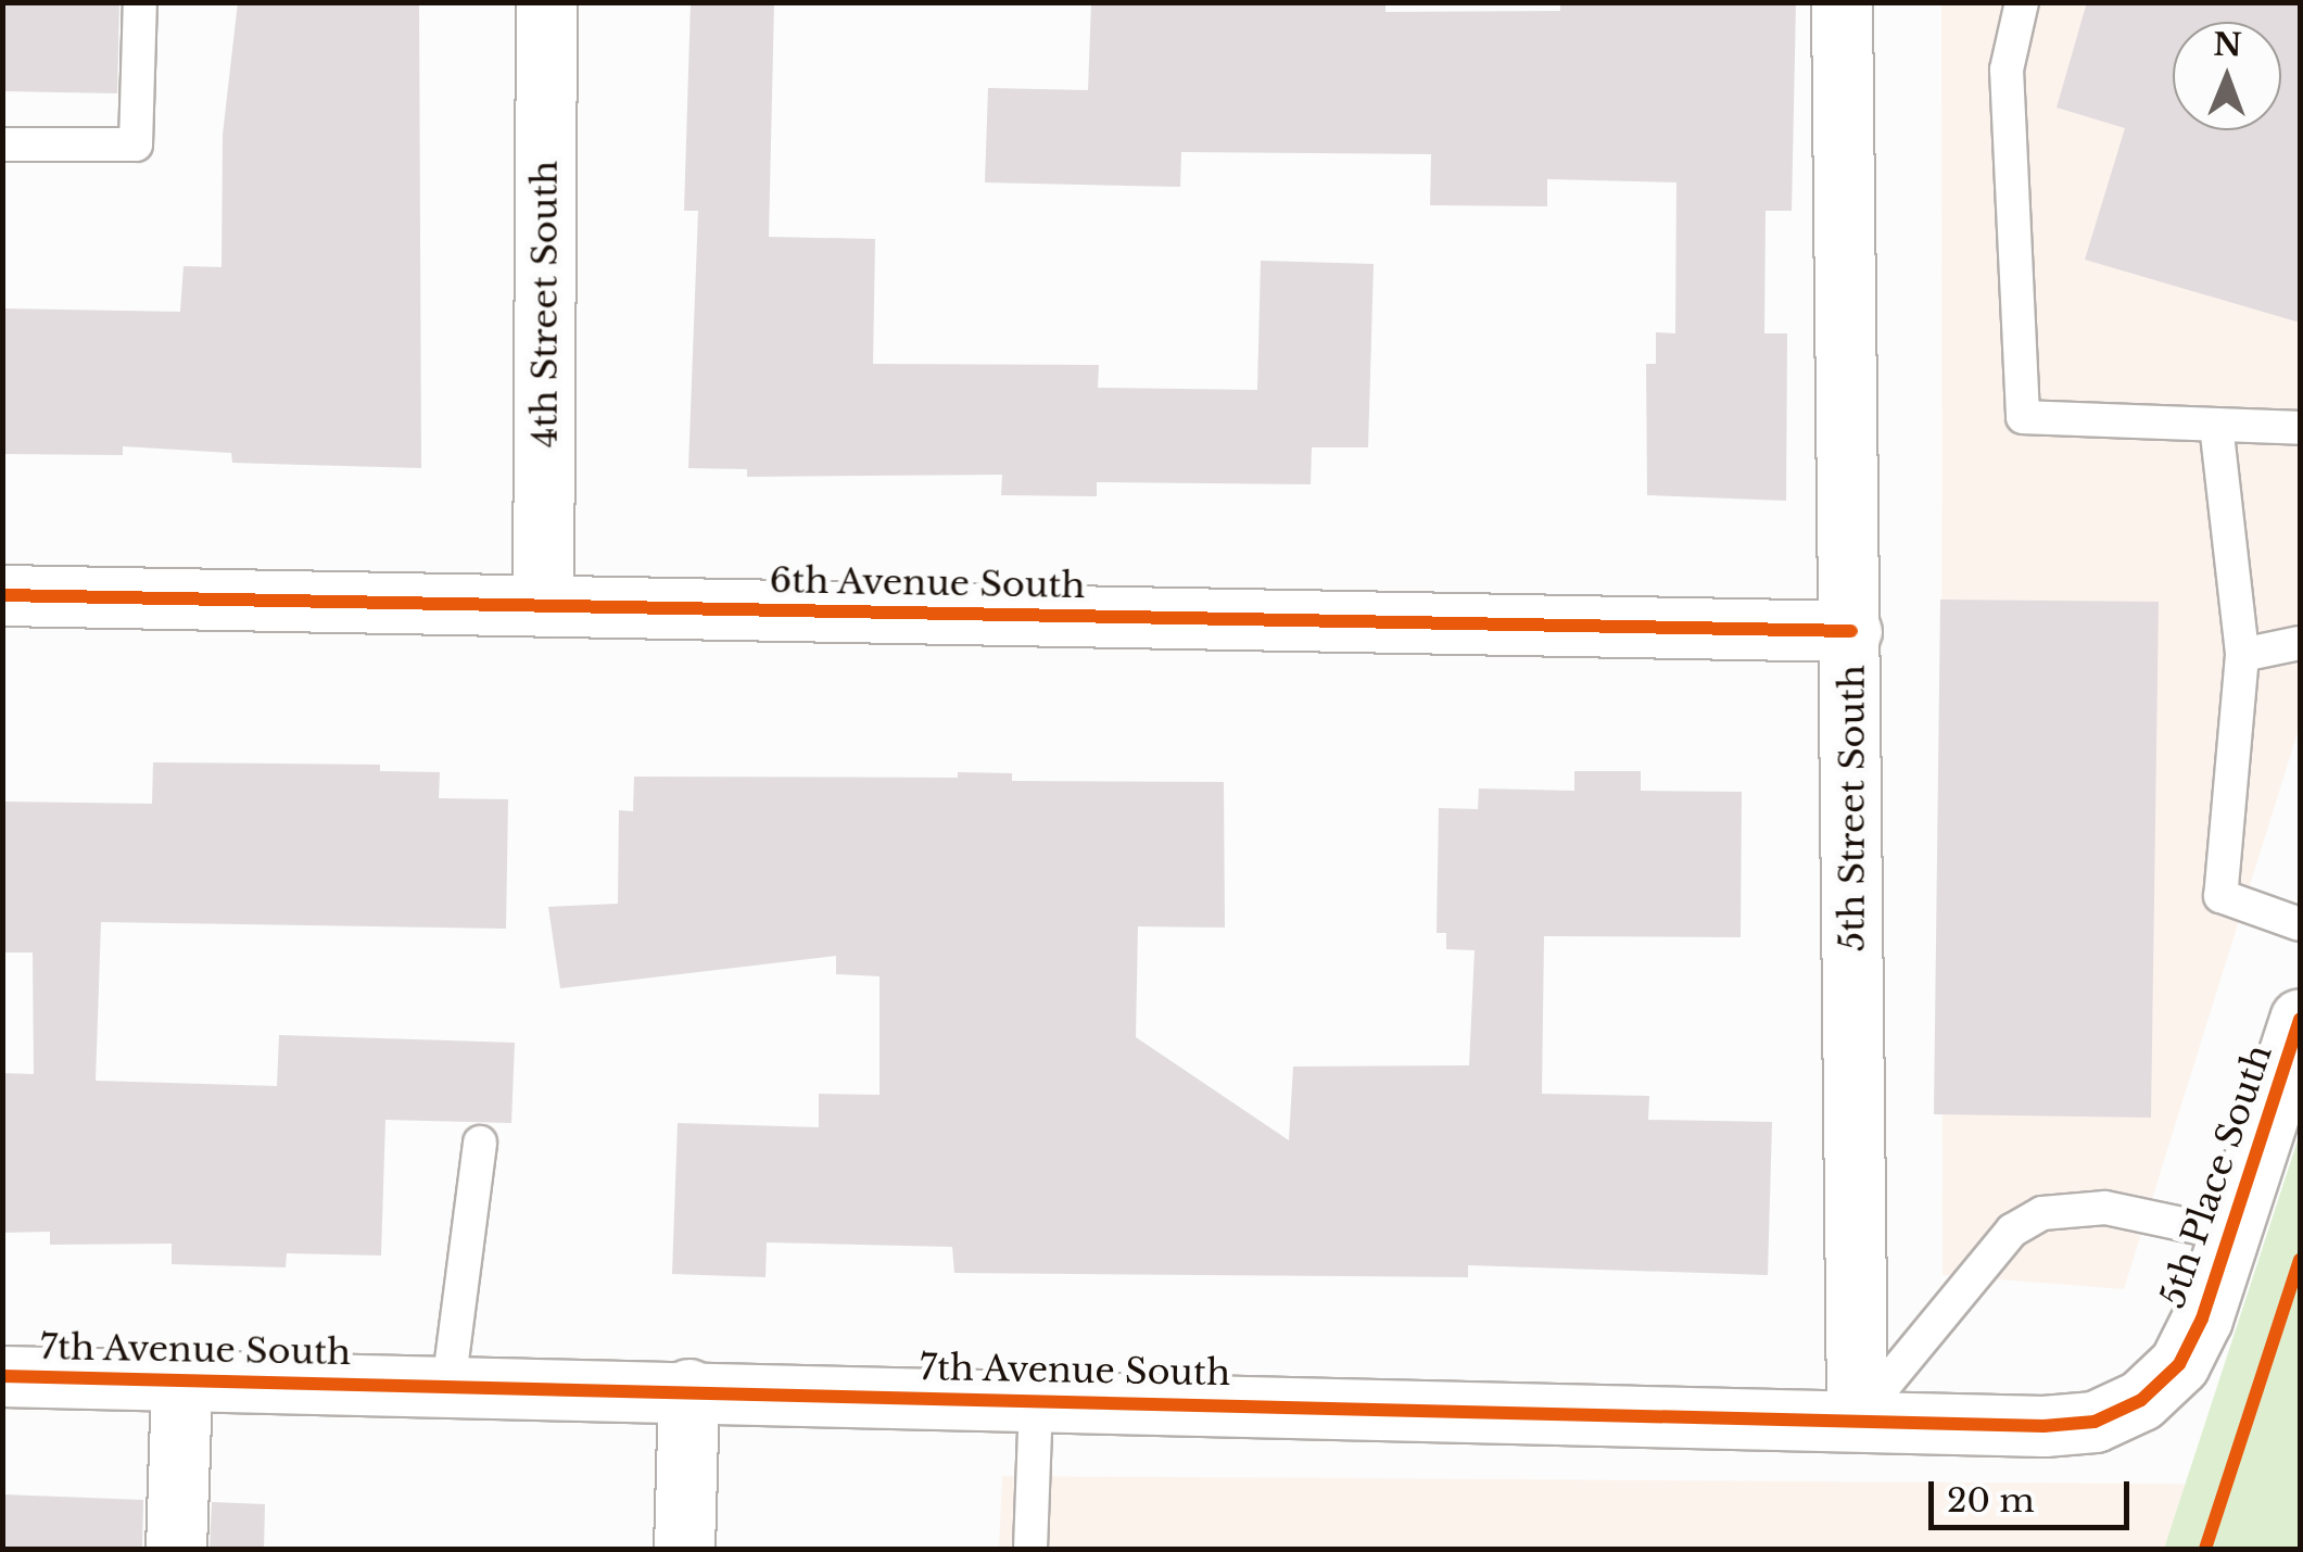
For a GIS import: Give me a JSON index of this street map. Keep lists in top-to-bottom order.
{
  "streets": {
    "street": [
      "4th Street South",
      "6th Avenue South",
      "5th Street South",
      "5th Place South",
      "7th Avenue South"
    ]
  },
  "crossings": [
    ["4th Street South", "6th Avenue South"],
    ["6th Avenue South", "5th Street South"],
    ["5th Street South", "7th Avenue South"],
    ["5th Place South", "7th Avenue South"]
  ],
  "scale_bar": "20 m",
  "north": "top"
}
